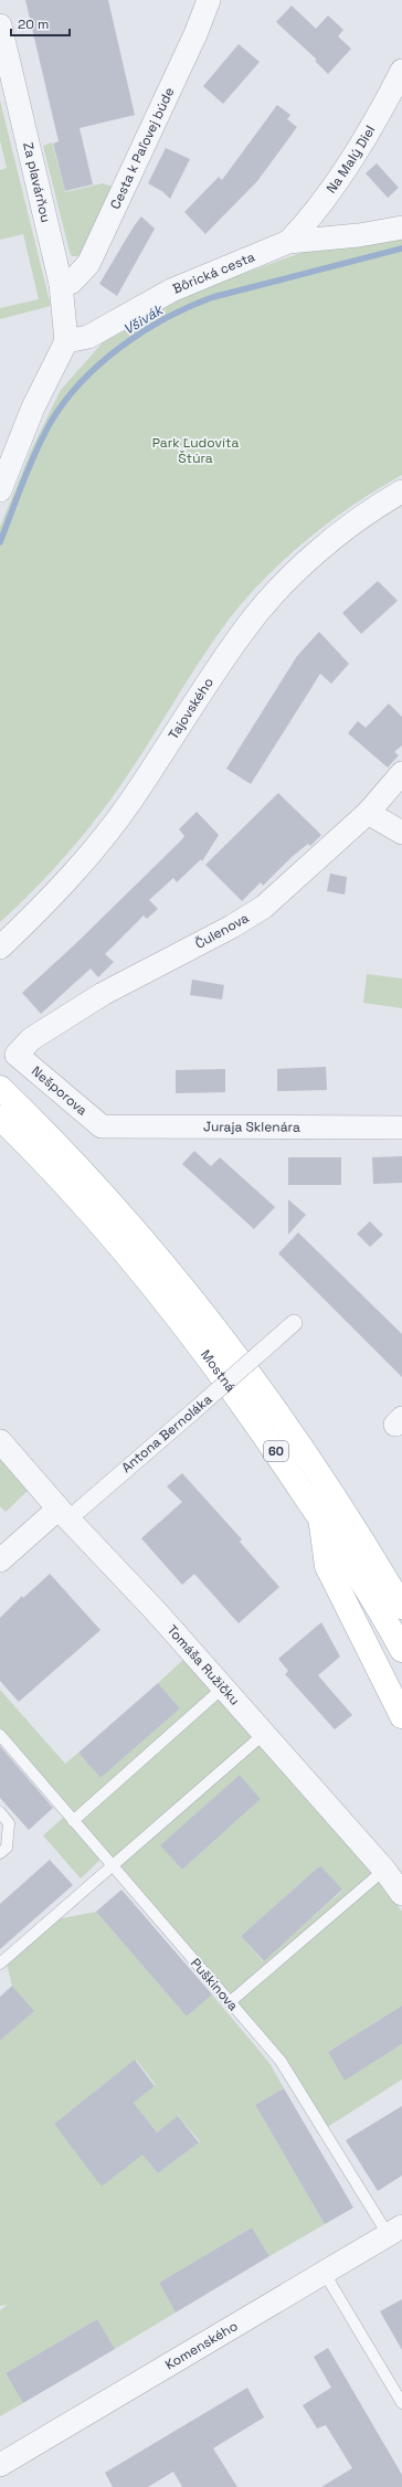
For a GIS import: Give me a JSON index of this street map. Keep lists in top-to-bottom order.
{
  "streets": {
    "main road": ["Mostná", "60"],
    "street": [
      "Cesta k Paľovej búde",
      "Na Malý Diel",
      "Za plavárňou",
      "Bôrická cesta",
      "Tajovského",
      "Čulenova",
      "Nešporova",
      "Juraja Sklenára",
      "Antona Bernoláka",
      "Tomáša Ružičku",
      "Komenského"
    ],
    "lane": ["Puškinova"]
  },
  "crossings": [
    ["Cesta k Paľovej búde", "Za plavárňou"],
    ["Na Malý Diel", "Bôrická cesta"],
    ["Za plavárňou", "Bôrická cesta"],
    ["Čulenova", "Nešporova"],
    ["Nešporova", "Juraja Sklenára"],
    ["Antona Bernoláka", "Tomáša Ružičku"],
    ["Puškinova", "Komenského"]
  ],
  "water": ["Všivák"],
  "parks": ["Park Ľudovíta Štúra"],
  "scale_bar": "20 m"
}
